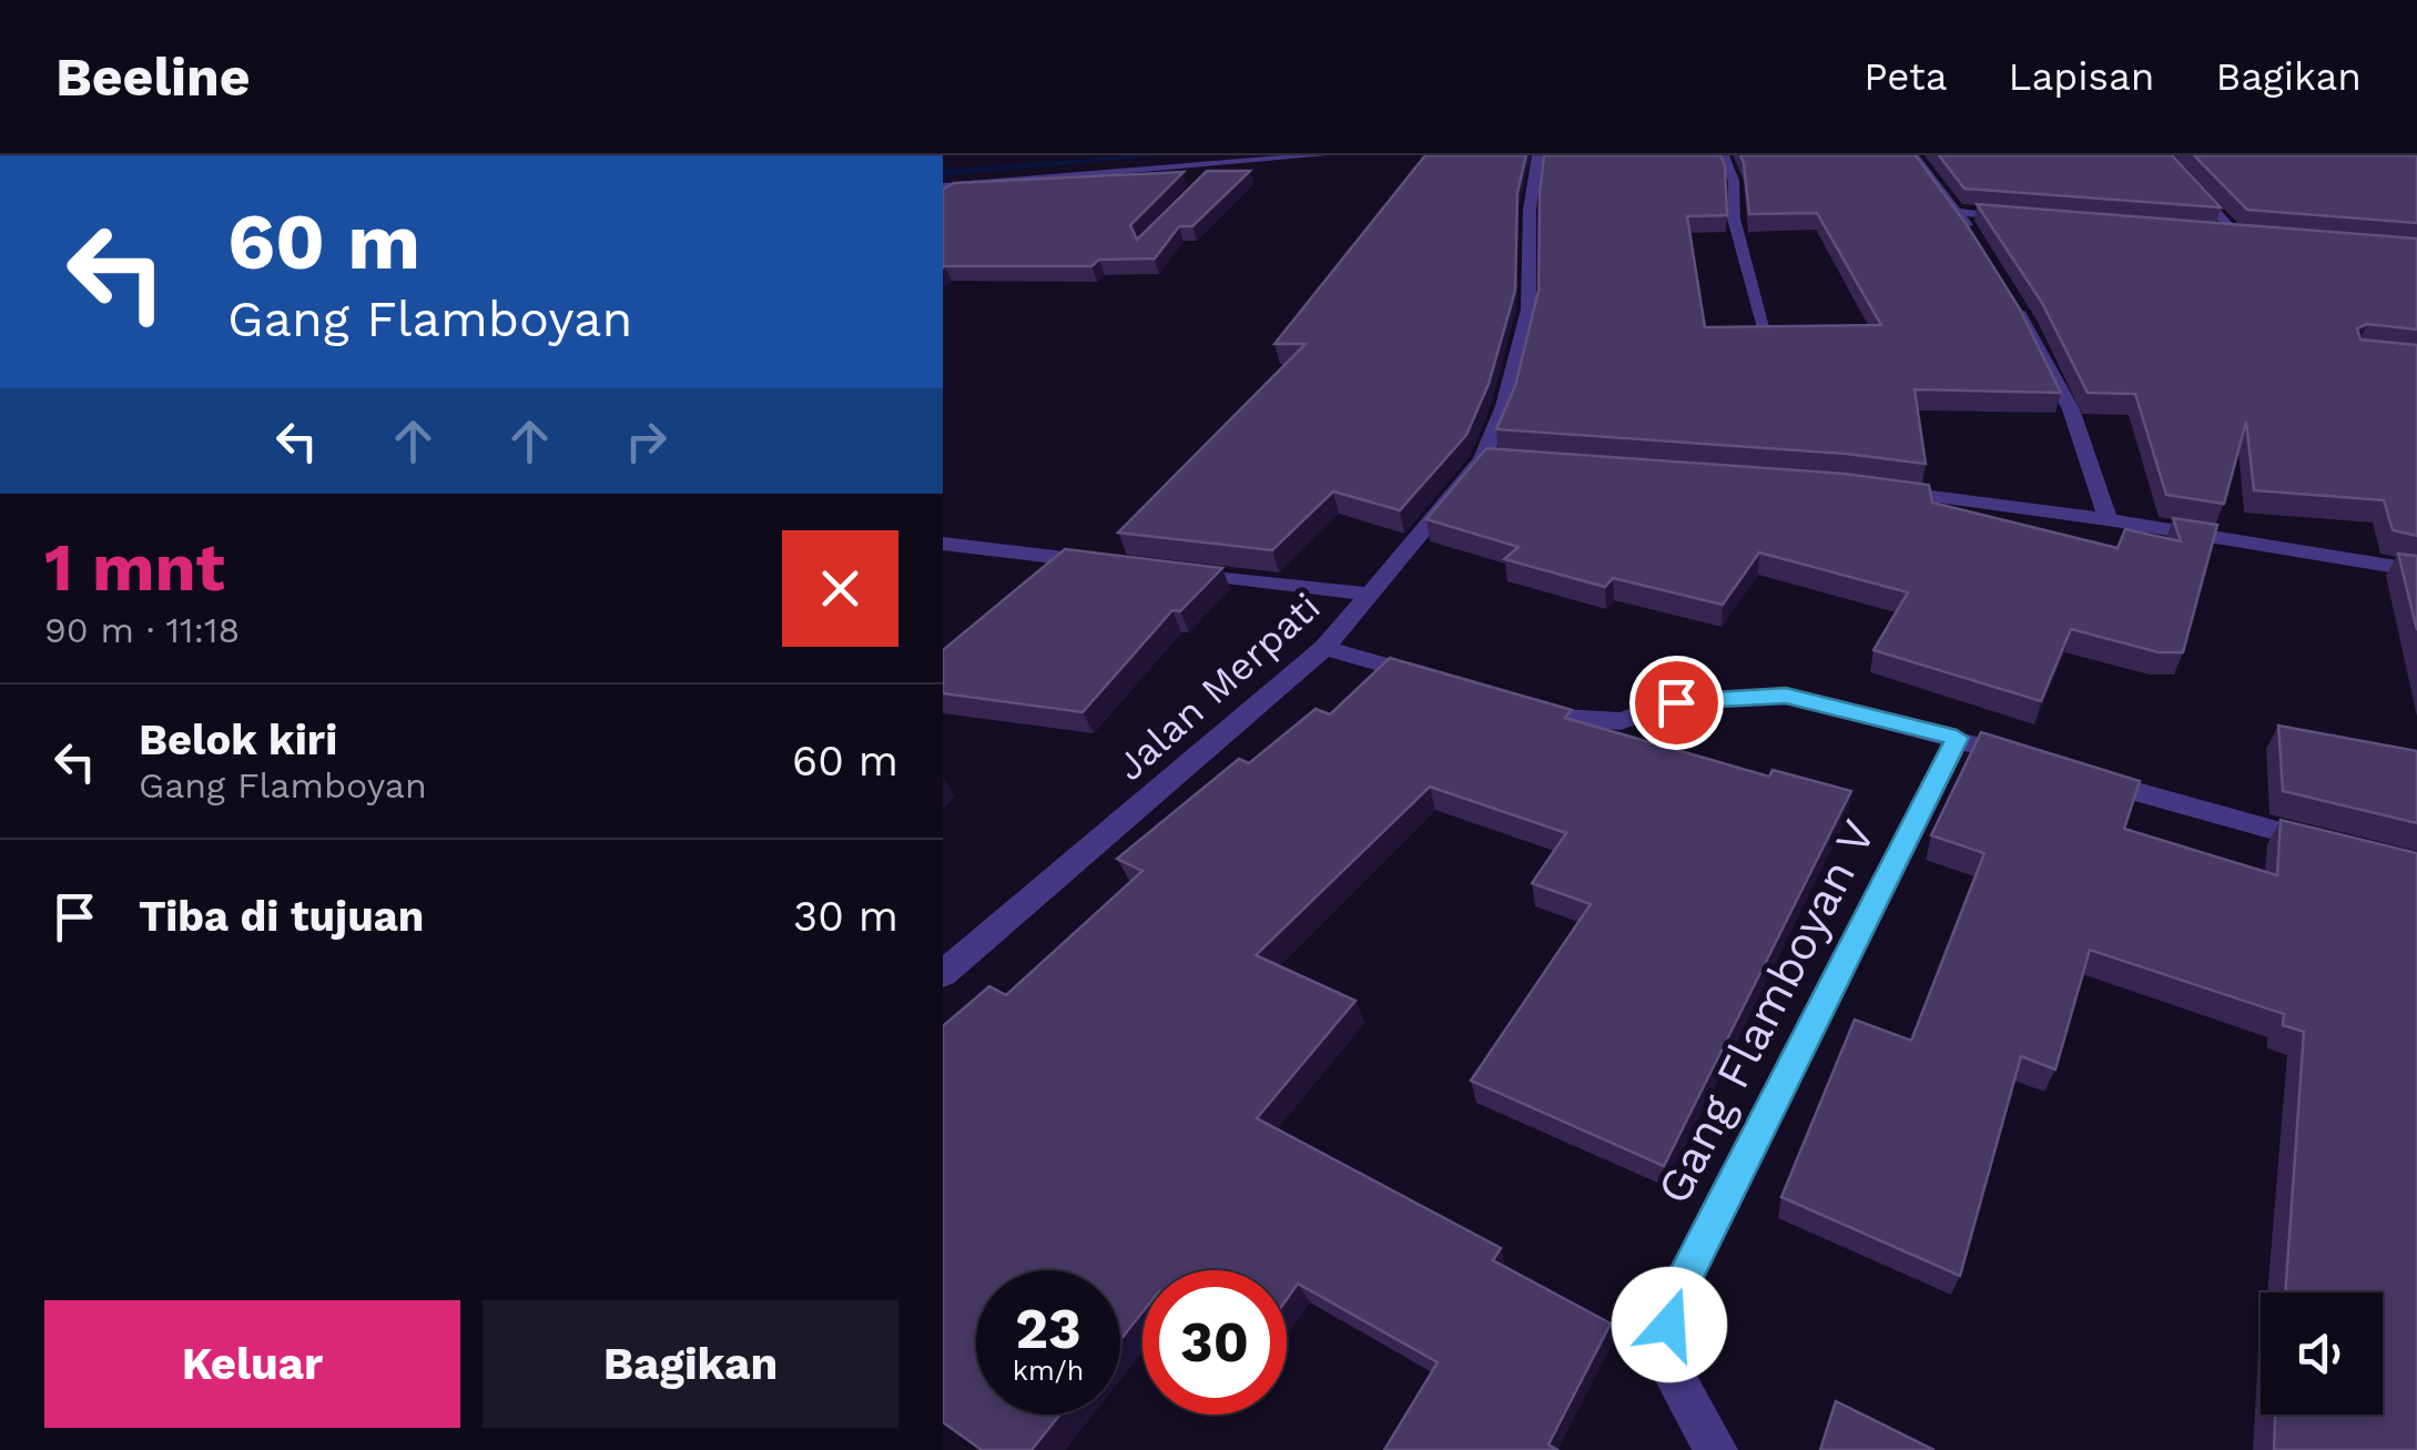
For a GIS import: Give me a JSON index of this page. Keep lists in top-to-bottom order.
{
  "streets": {
    "street": ["Jalan Merpati", "Gang Flamboyan V"]
  },
  "page": {
    "header": "Beeline",
    "nav": ["Peta", "Lapisan", "Bagikan"],
    "turn": ["60 m", "Gang Flamboyan"],
    "heading": ["1 mnt", "90 m · 11:18"],
    "list": [
      {
        "name": "Belok kiri",
        "note": "Gang Flamboyan",
        "value": "60 m"
      },
      {
        "name": "Tiba di tujuan",
        "value": "30 m"
      }
    ],
    "speed": "23 km/h",
    "limit": "30",
    "buttons": ["Keluar", "Bagikan"]
  }
}
